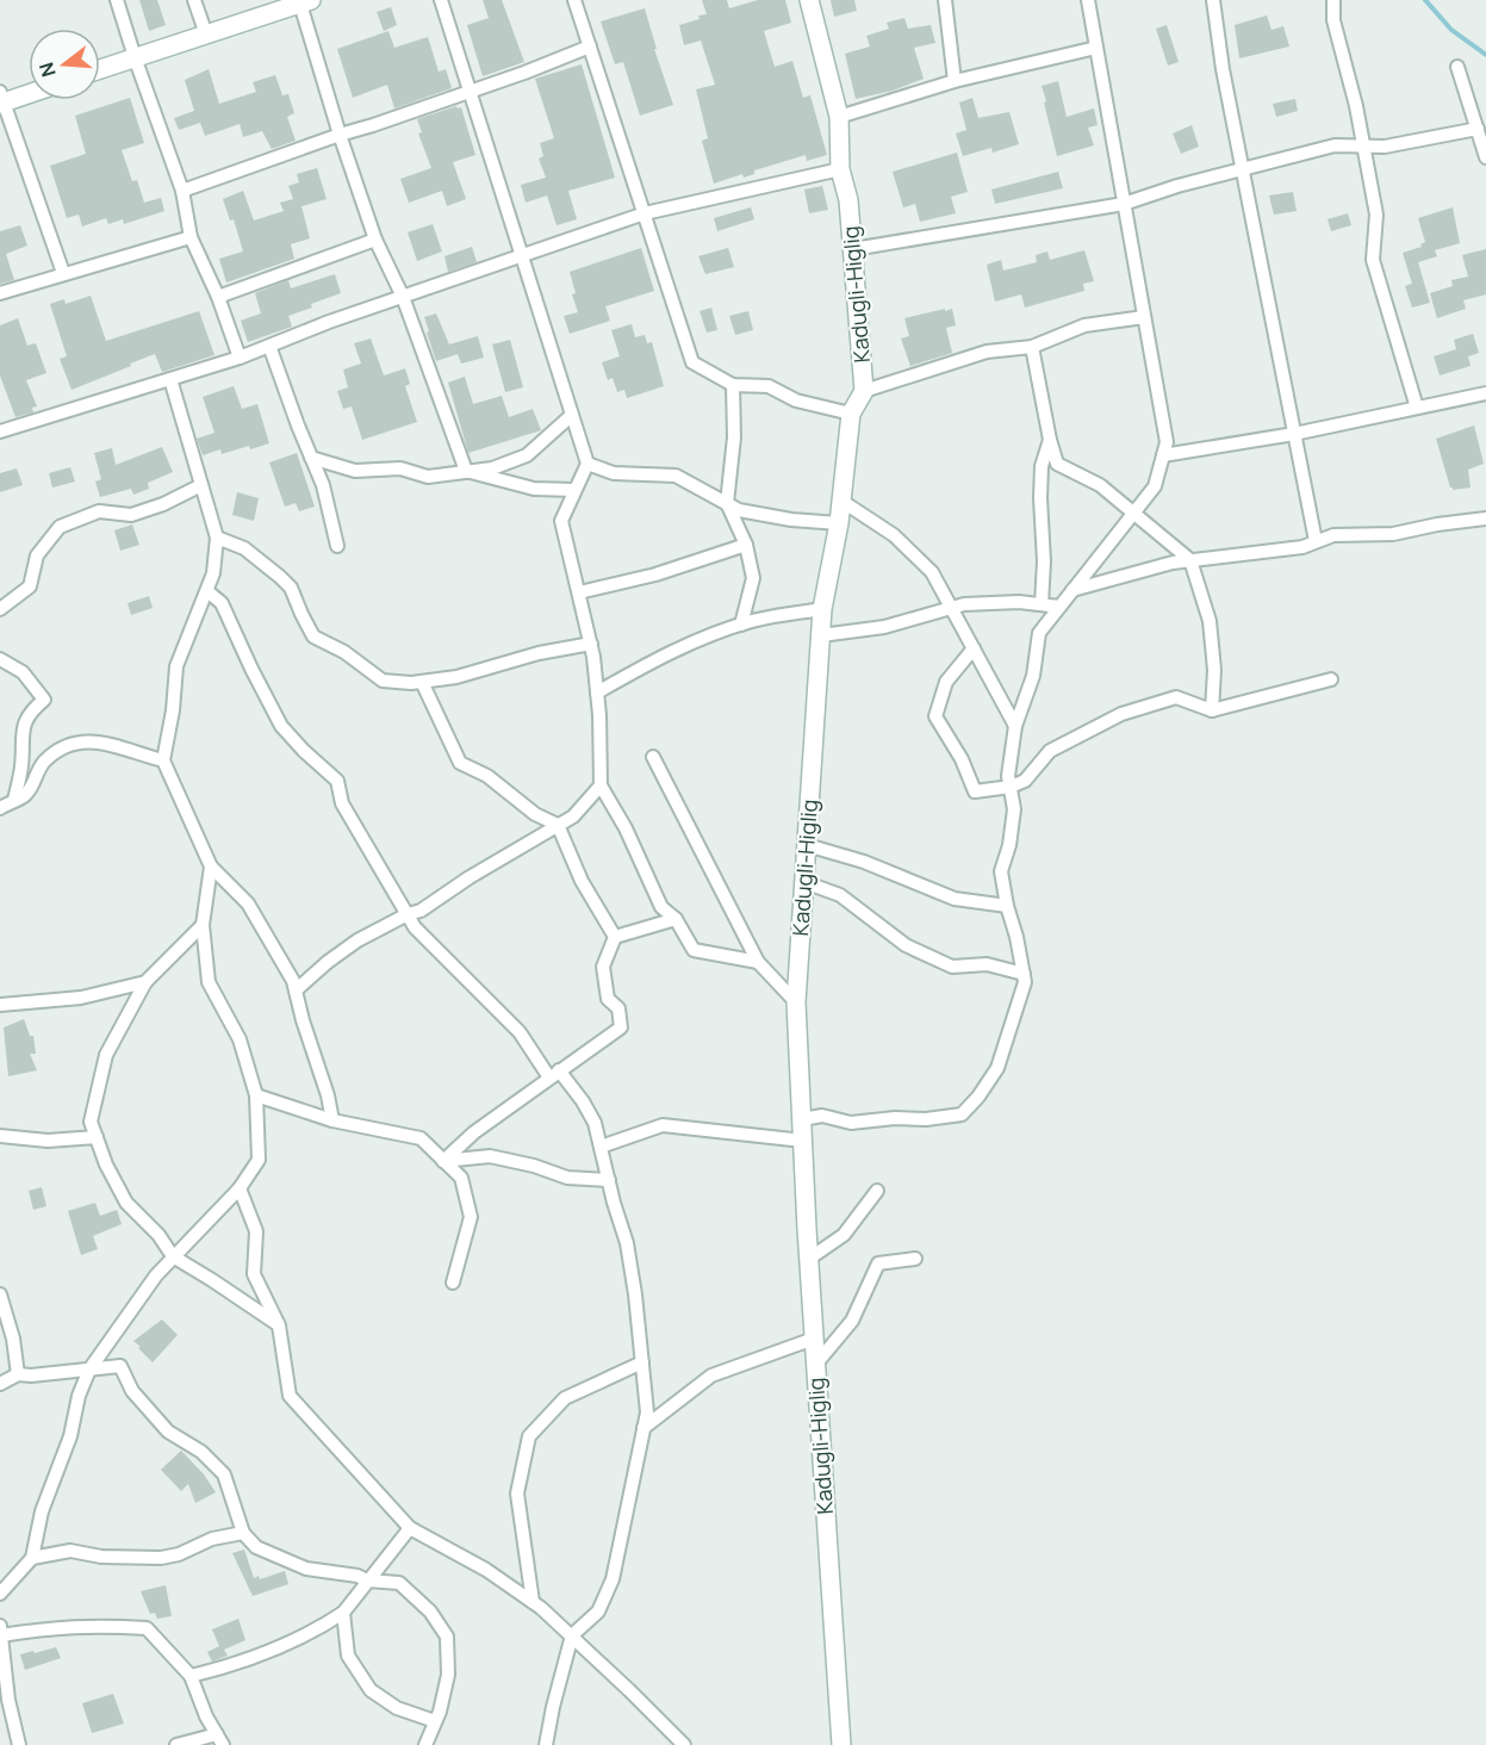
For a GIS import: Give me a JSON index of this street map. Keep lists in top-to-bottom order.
{
  "streets": {
    "street": ["Kadugli-Higlig"]
  },
  "north": "left"
}
